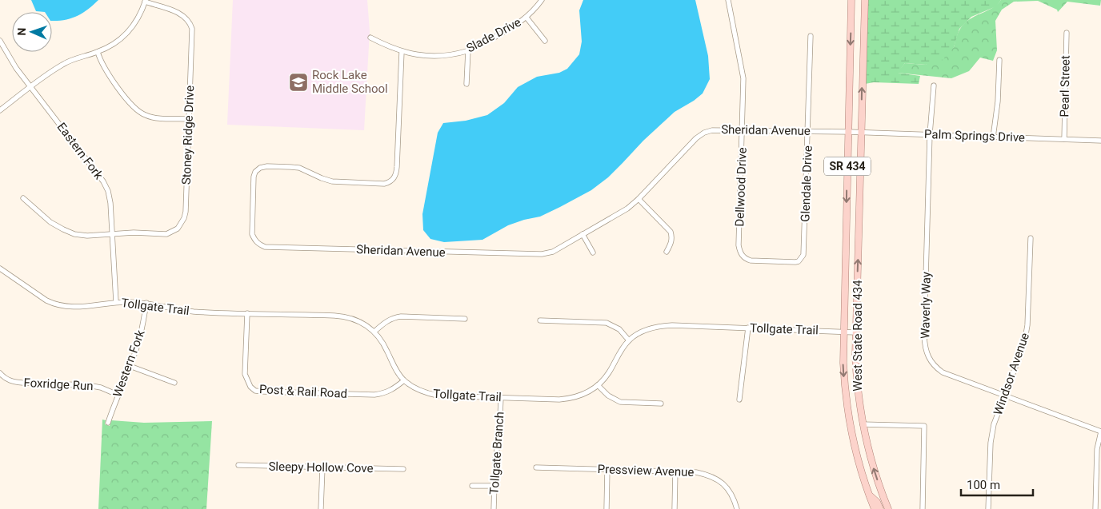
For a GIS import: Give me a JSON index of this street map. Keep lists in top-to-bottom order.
{
  "streets": {
    "main road": ["SR 434", "West State Road 434"],
    "street": [
      "Slade Drive",
      "Pearl Street",
      "Sheridan Avenue",
      "Stoney Ridge Drive",
      "Palm Springs Drive",
      "Eastern Fork",
      "Glendale Drive",
      "Dellwood Drive",
      "Waverly Way",
      "Tollgate Trail",
      "Western Fork",
      "Windsor Avenue",
      "Foxridge Run",
      "Post & Rail Road",
      "Tollgate Branch",
      "Sleepy Hollow Cove",
      "Pressview Avenue"
    ]
  },
  "crossings": [
    ["Slade Drive", "Sheridan Avenue"],
    ["Pearl Street", "Palm Springs Drive"],
    ["Sheridan Avenue", "Palm Springs Drive"],
    ["Sheridan Avenue", "SR 434"],
    ["Sheridan Avenue", "Glendale Drive"],
    ["Sheridan Avenue", "Dellwood Drive"],
    ["Stoney Ridge Drive", "Eastern Fork"],
    ["Palm Springs Drive", "SR 434"],
    ["Palm Springs Drive", "Waverly Way"],
    ["Palm Springs Drive", "West State Road 434"],
    ["Eastern Fork", "Tollgate Trail"],
    ["SR 434", "Tollgate Trail"],
    ["SR 434", "West State Road 434"],
    ["Glendale Drive", "Dellwood Drive"],
    ["Waverly Way", "Windsor Avenue"],
    ["Tollgate Trail", "West State Road 434"],
    ["Tollgate Trail", "Western Fork"],
    ["Tollgate Trail", "Post & Rail Road"],
    ["Tollgate Trail", "Tollgate Branch"],
    ["Western Fork", "Foxridge Run"]
  ],
  "places": {
    "school or university": ["Rock Lake Middle School"]
  },
  "scale_bar": "100 m",
  "north": "left"
}
